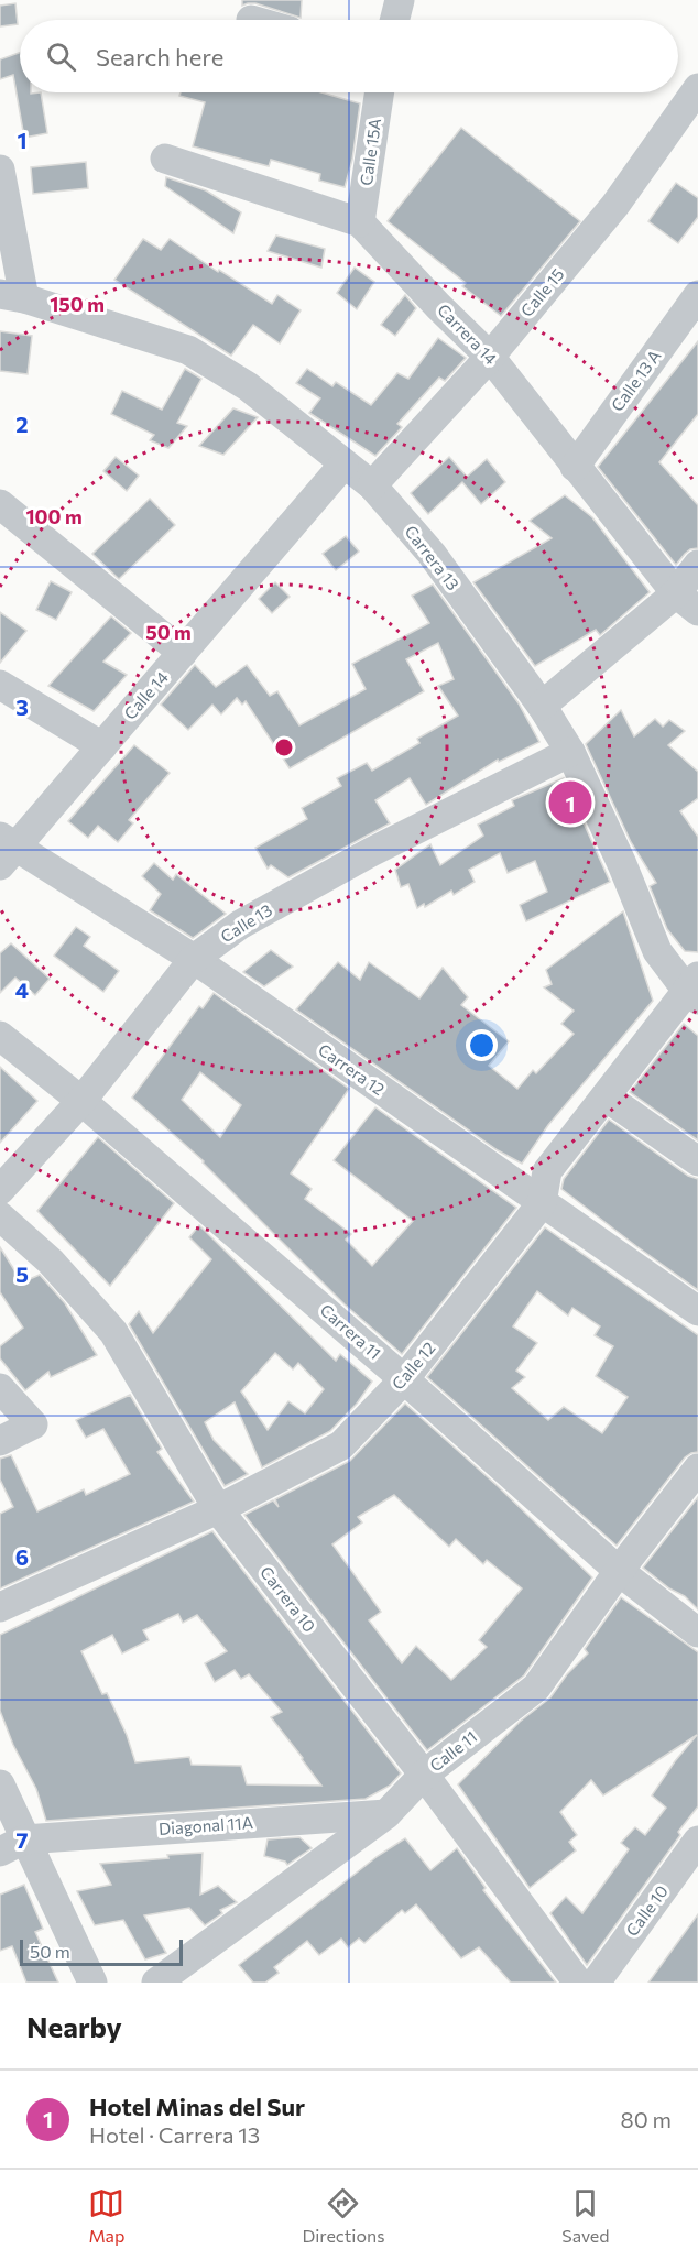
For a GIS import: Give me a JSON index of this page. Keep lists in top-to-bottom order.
{
  "streets": {
    "street": [
      "Calle 15A",
      "Calle 15",
      "Carrera 14",
      "Calle 13 A",
      "Carrera 13",
      "Calle 14",
      "Calle 13",
      "Carrera 12",
      "Carrera 11",
      "Calle 12",
      "Carrera 10",
      "Calle 11",
      "Diagonal 11A",
      "Calle 10"
    ]
  },
  "crossings": [
    ["Calle 15A", "Carrera 14"],
    ["Calle 15", "Carrera 14"],
    ["Calle 15", "Carrera 13"],
    ["Carrera 14", "Calle 13 A"],
    ["Carrera 13", "Calle 14"],
    ["Carrera 13", "Calle 13"],
    ["Carrera 13", "Calle 12"],
    ["Calle 14", "Carrera 12"],
    ["Calle 13", "Carrera 12"],
    ["Calle 13", "Carrera 11"],
    ["Carrera 12", "Calle 12"],
    ["Carrera 11", "Calle 12"],
    ["Carrera 11", "Calle 11"],
    ["Calle 12", "Carrera 10"],
    ["Carrera 10", "Calle 11"],
    ["Calle 11", "Diagonal 11A"]
  ],
  "scale_bar": "50 m",
  "page": {
    "search": "Search here",
    "pins": "1",
    "scale": "50 m",
    "heading": "Nearby",
    "list": [
      {
        "mark": "1",
        "name": "Hotel Minas del Sur",
        "note": "Hotel · Carrera 13",
        "value": "80 m"
      }
    ],
    "nav": ["Map", "Directions", "Saved"]
  },
  "grid": {
    "rows": [
      "1",
      "2",
      "3",
      "4",
      "5",
      "6",
      "7"
    ]
  },
  "rings": ["150 m", "100 m", "50 m"]
}
